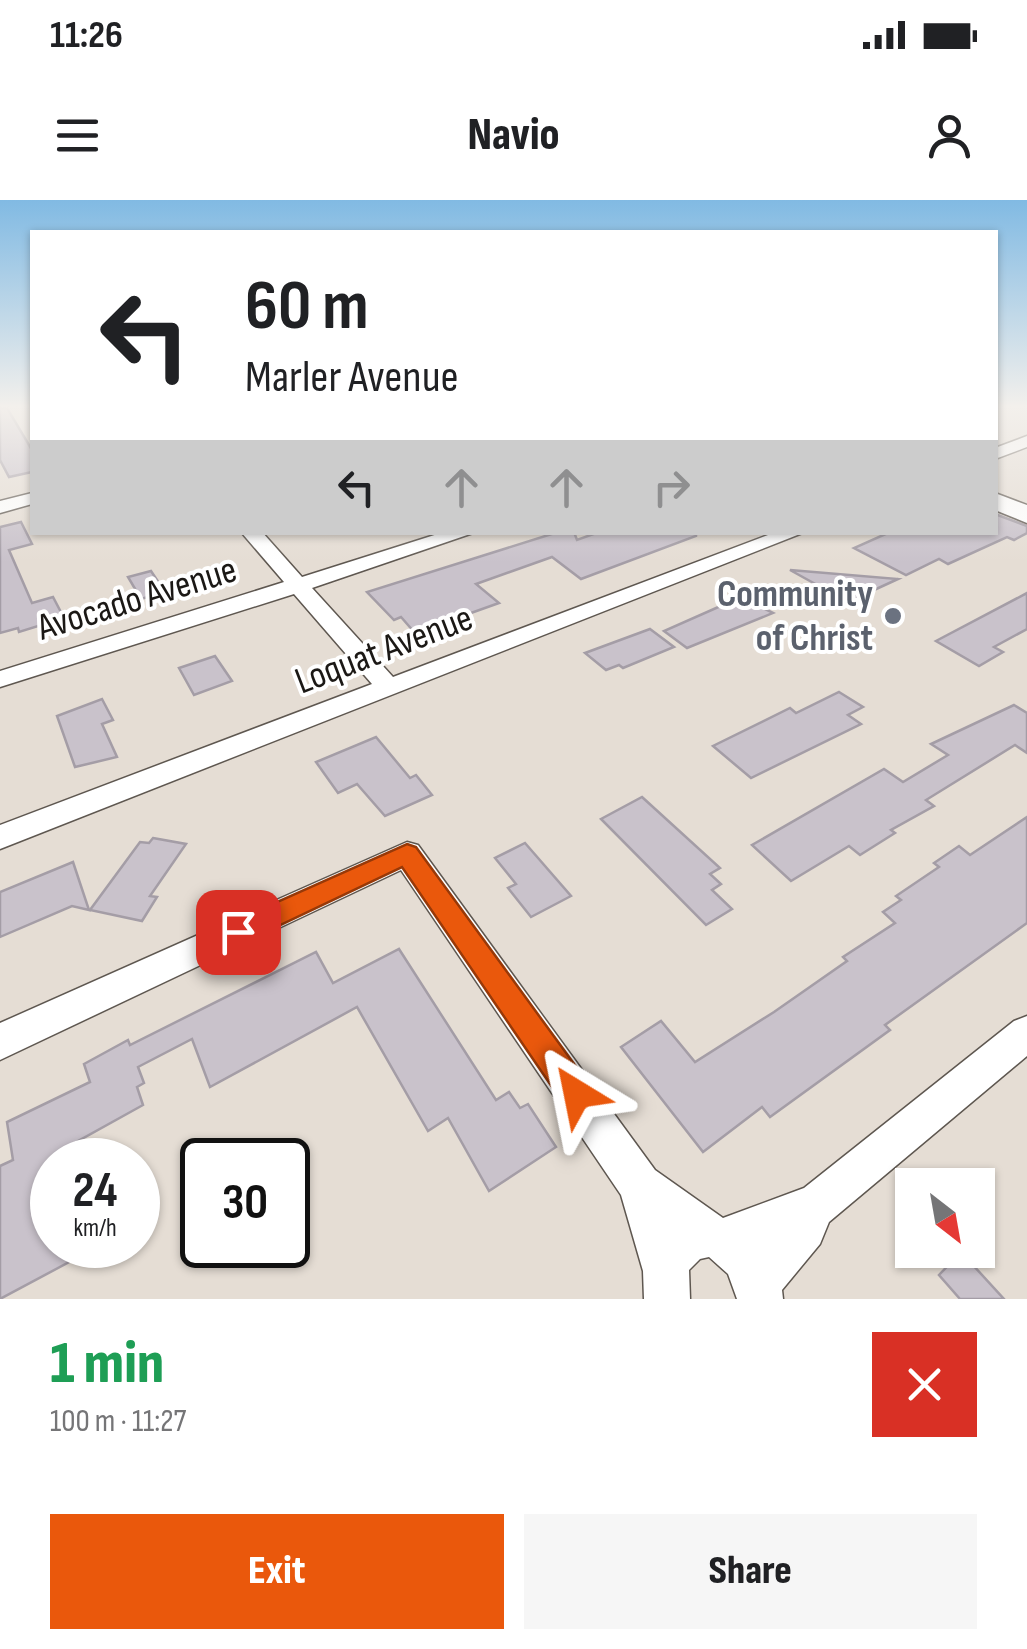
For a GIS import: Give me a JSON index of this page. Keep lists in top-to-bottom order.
{
  "streets": {
    "street": ["Avocado Avenue", "Loquat Avenue"]
  },
  "places": ["Community of Christ"],
  "north": "bottom right",
  "page": {
    "status": "11:26",
    "header": "Navio",
    "turn": ["60 m", "Marler Avenue"],
    "speed": "24 km/h",
    "limit": "30",
    "heading": ["1 min", "100 m · 11:27"],
    "buttons": ["Exit", "Share"]
  }
}
